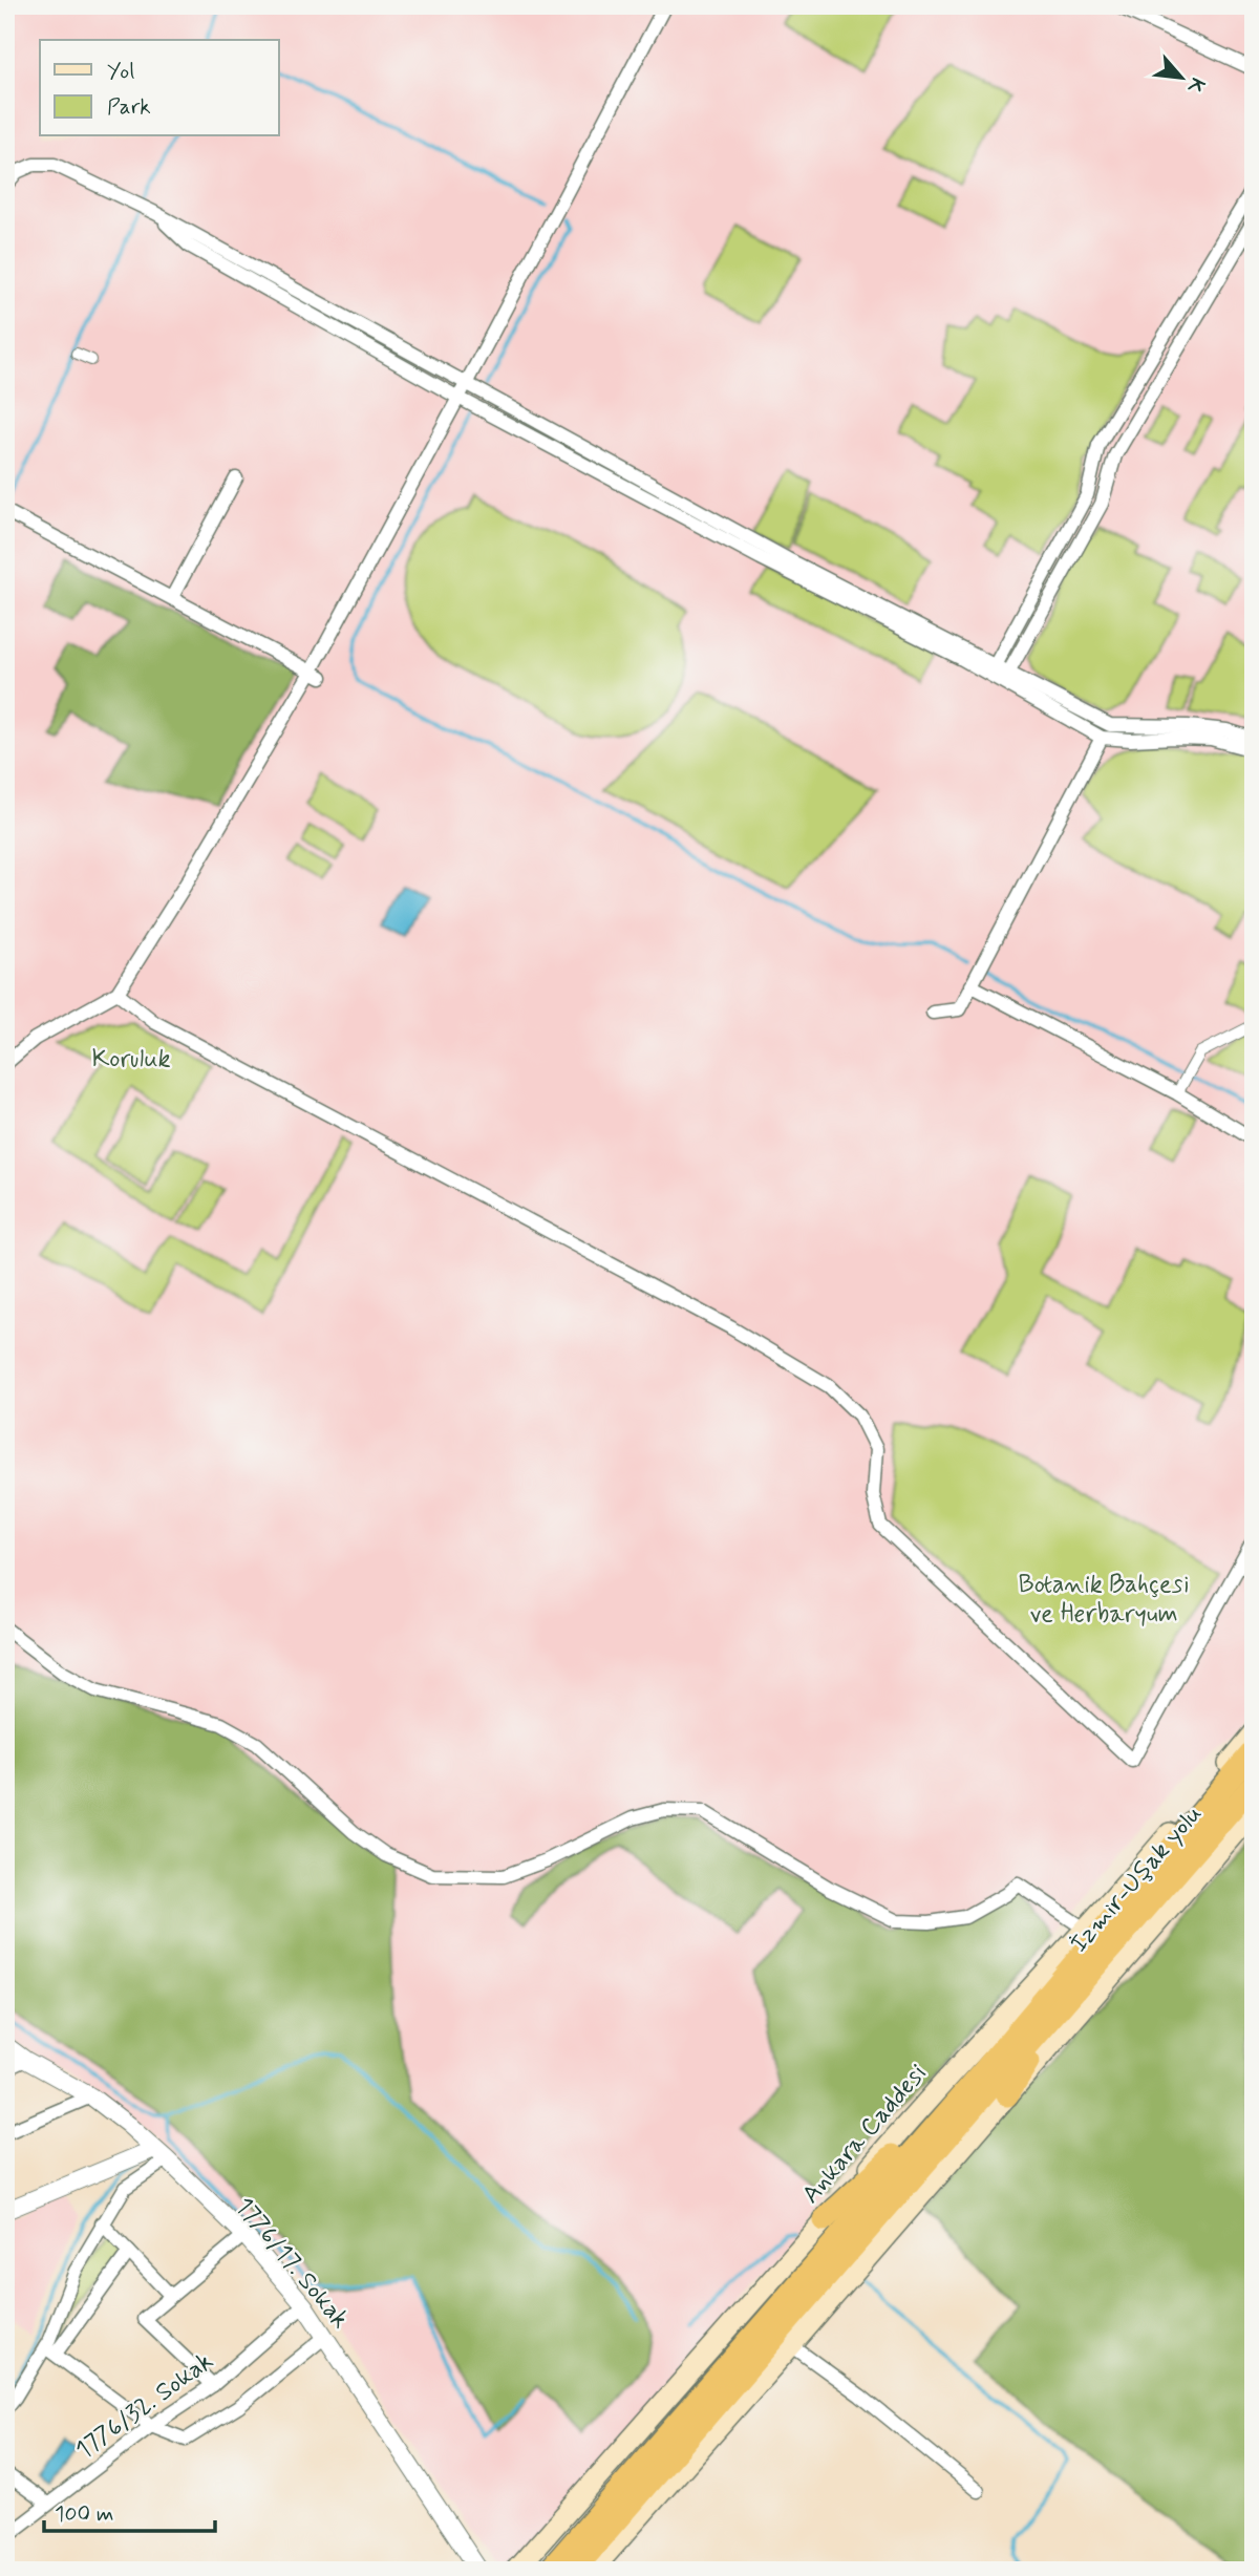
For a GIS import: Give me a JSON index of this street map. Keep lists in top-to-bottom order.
{
  "streets": {
    "highway": ["İzmir-Uşak yolu", "Ankara Caddesi"],
    "street": ["1776/17. Sokak", "1776/32. Sokak"]
  },
  "crossings": [
    ["1776/17. Sokak", "1776/32. Sokak"]
  ],
  "parks": ["Koruluk", "Botanik Bahçesi ve Herbaryum"],
  "legend": ["Yol", "Park"],
  "scale_bar": "100 m",
  "north": "bottom right"
}
